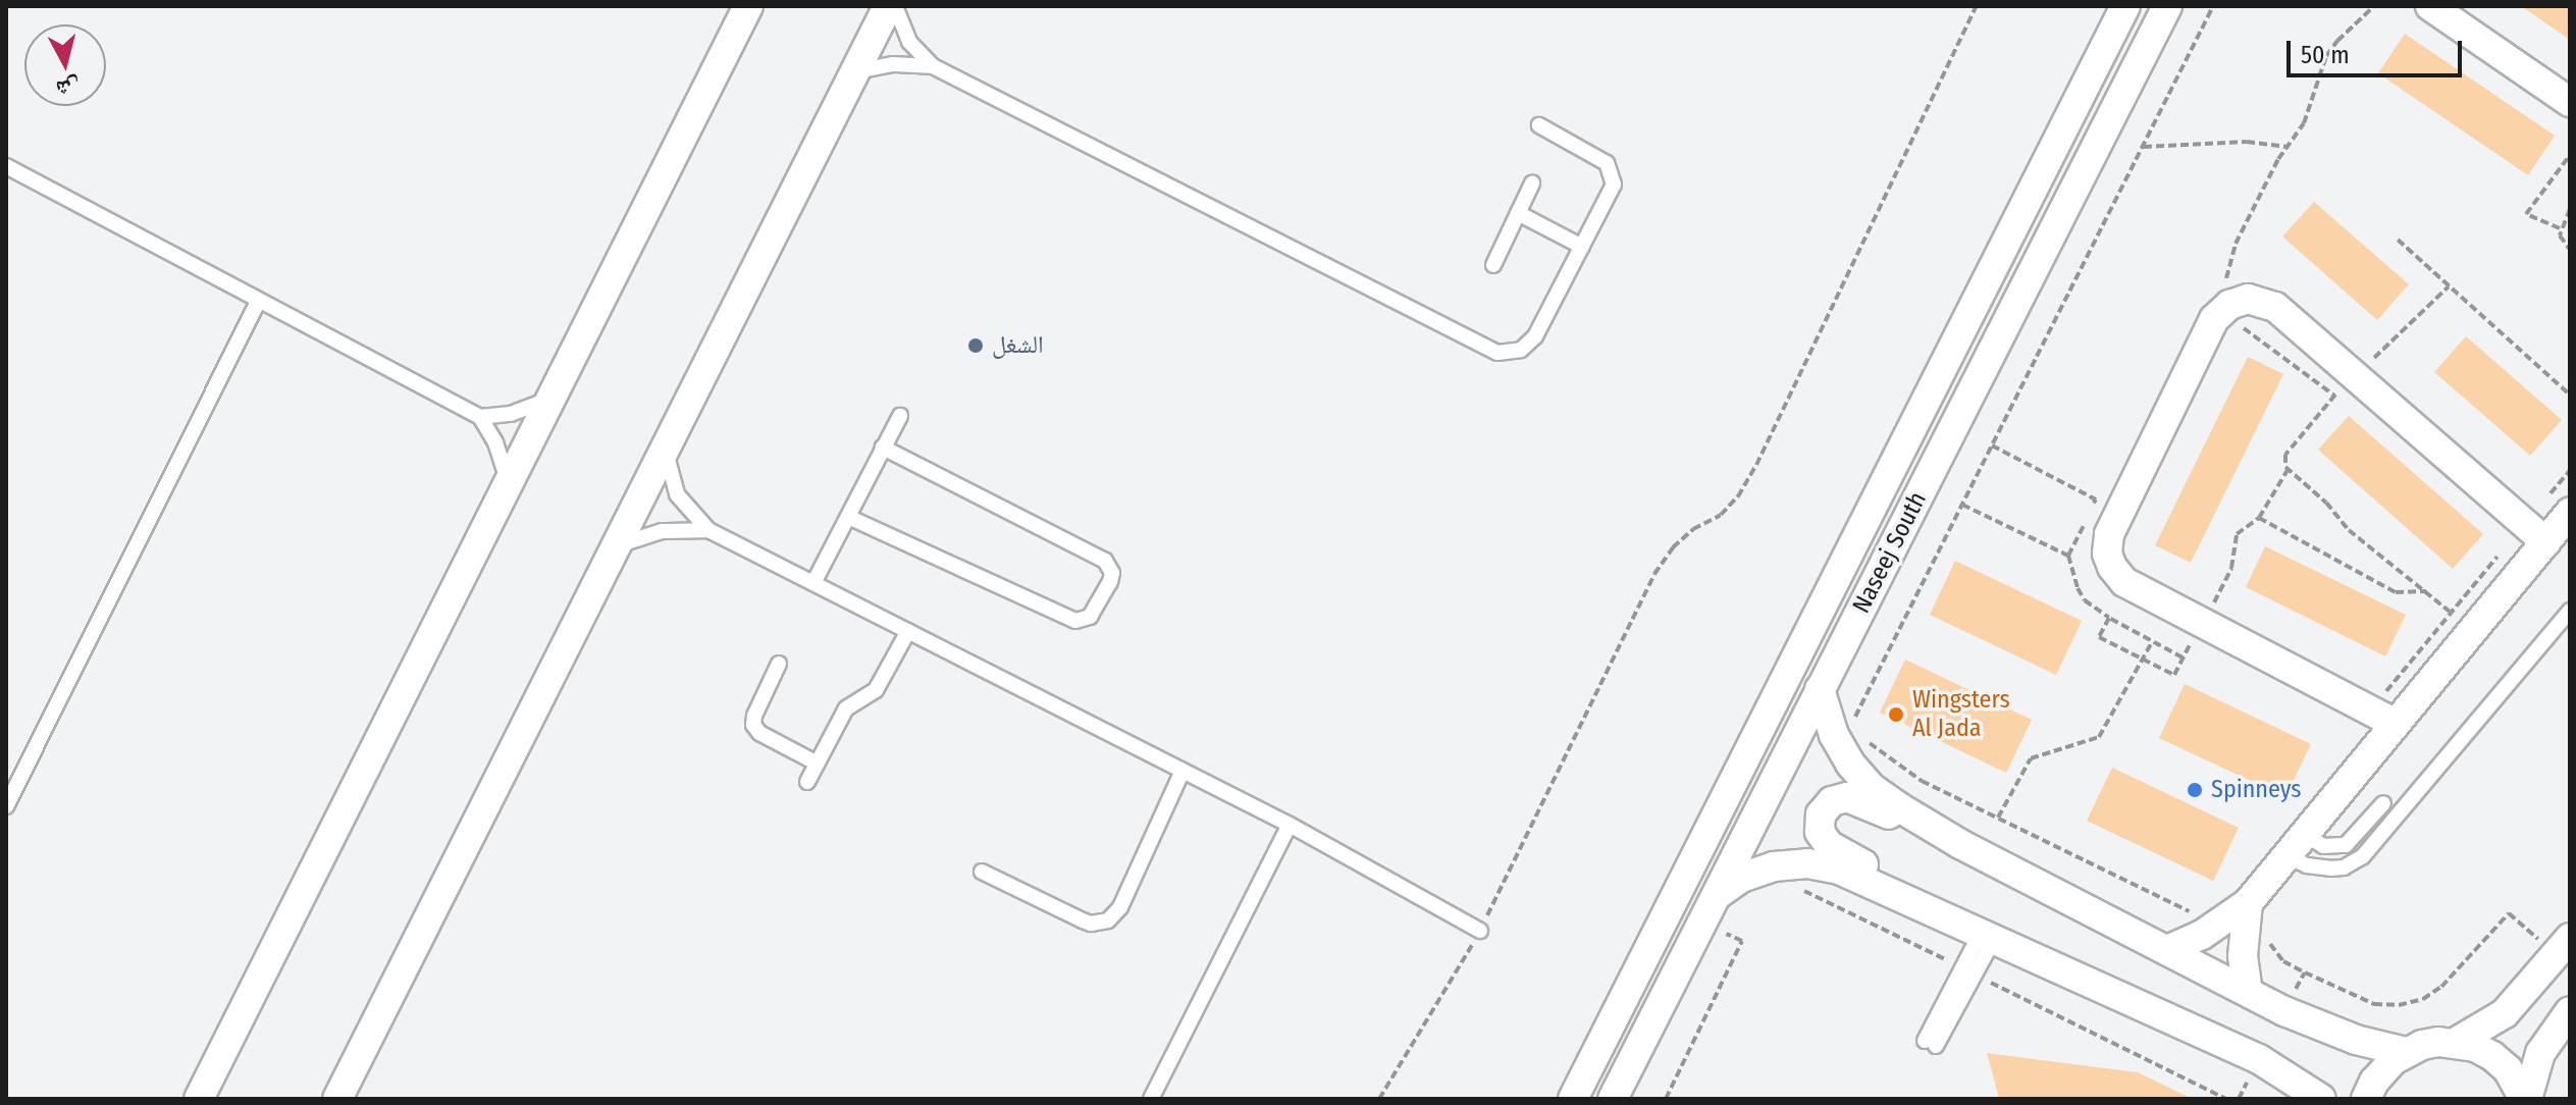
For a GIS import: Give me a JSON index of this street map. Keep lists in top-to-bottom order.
{
  "streets": {
    "street": ["Naseej South"]
  },
  "places": ["الشغل", "Wingsters Al Jada", "Spinneys"],
  "scale_bar": "50 m",
  "north": "bottom"
}
